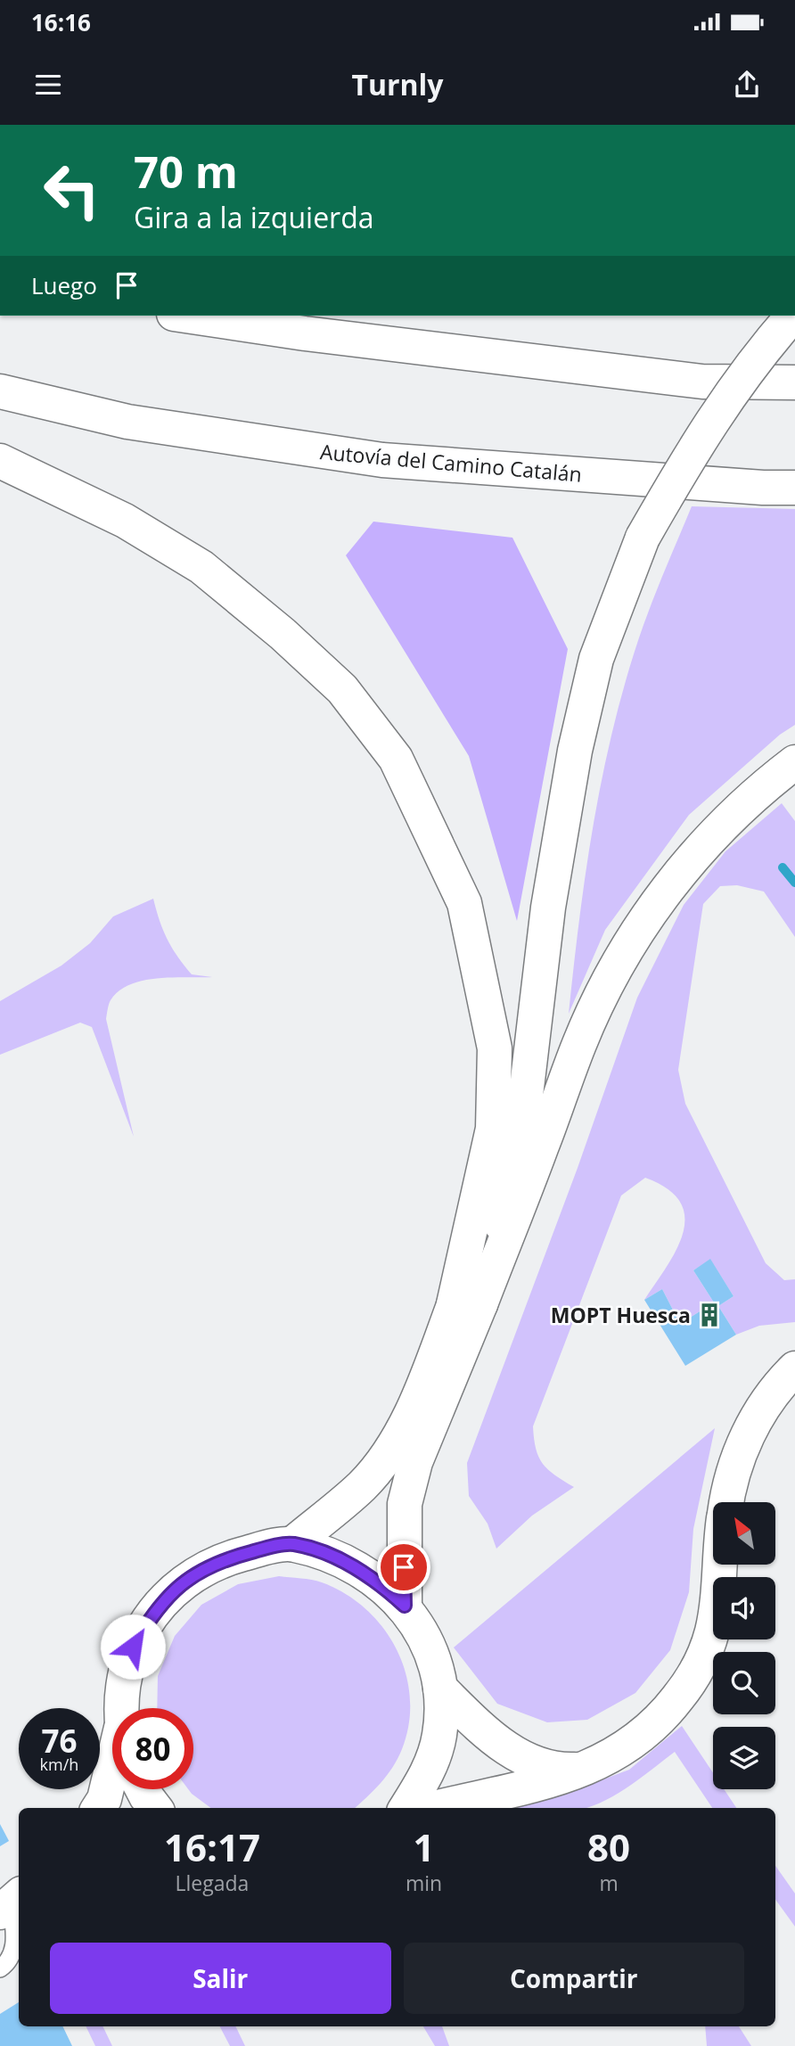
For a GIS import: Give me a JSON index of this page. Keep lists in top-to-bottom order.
{
  "streets": {
    "main road": ["Autovía del Camino Catalán"]
  },
  "places": {
    "building": ["MOPT Huesca"]
  },
  "north": "top left",
  "page": {
    "status": "16:16",
    "header": "Turnly",
    "turn": ["70 m", "Gira a la izquierda"],
    "then": "Luego",
    "speed": "76 km/h",
    "limit": "80",
    "eta": [
      "16:17",
      "Llegada",
      "1",
      "min",
      "80",
      "m"
    ],
    "buttons": ["Salir", "Compartir"]
  }
}
